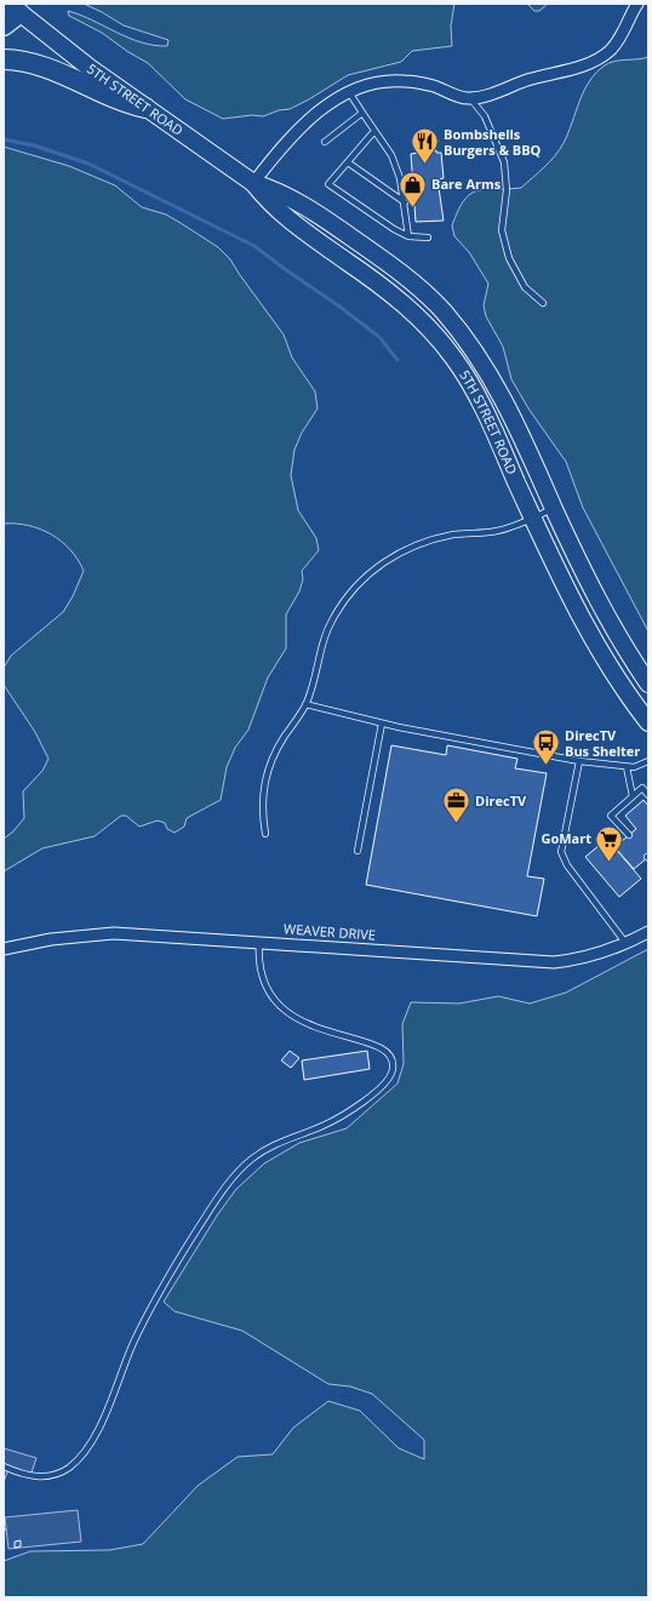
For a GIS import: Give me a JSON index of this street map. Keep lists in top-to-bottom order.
{
  "streets": {
    "main road": ["5TH STREET ROAD"],
    "street": ["WEAVER DRIVE"]
  },
  "places": {
    "restaurant": ["Bombshells Burgers & BBQ"],
    "shop": ["Bare Arms"],
    "bus stop": ["DirecTV Bus Shelter"],
    "office": ["DirecTV"],
    "supermarket": ["GoMart"]
  }
}
